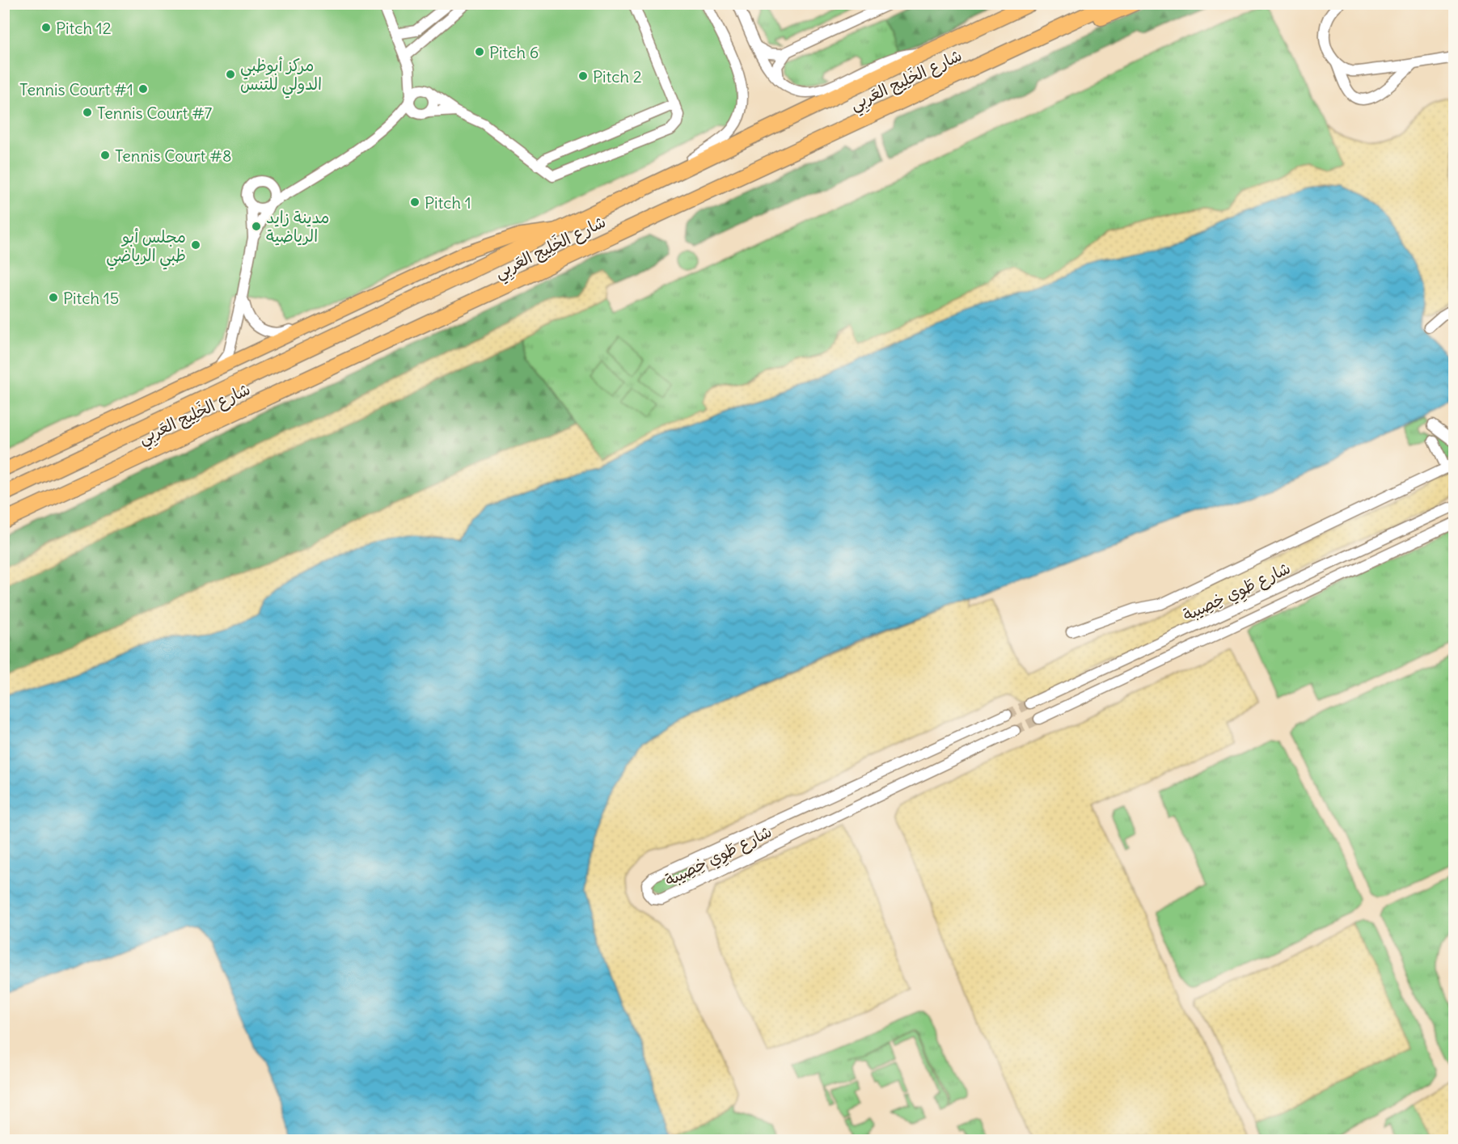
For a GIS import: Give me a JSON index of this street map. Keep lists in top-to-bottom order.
{
  "streets": {
    "highway": ["شارع الخَلِيج العَربِي"],
    "street": ["شارع طَوِي خِصِيبة"]
  },
  "places": [
    "Pitch 12",
    "Pitch 6",
    "مركز أبوظبي الدولي للتنس",
    "Pitch 2",
    "Tennis Court #1",
    "Tennis Court #7",
    "Tennis Court #8",
    "Pitch 1",
    "مدينة زايد الرياضية",
    "مجلس أبو ظبي الرياضي",
    "Pitch 15"
  ]
}
